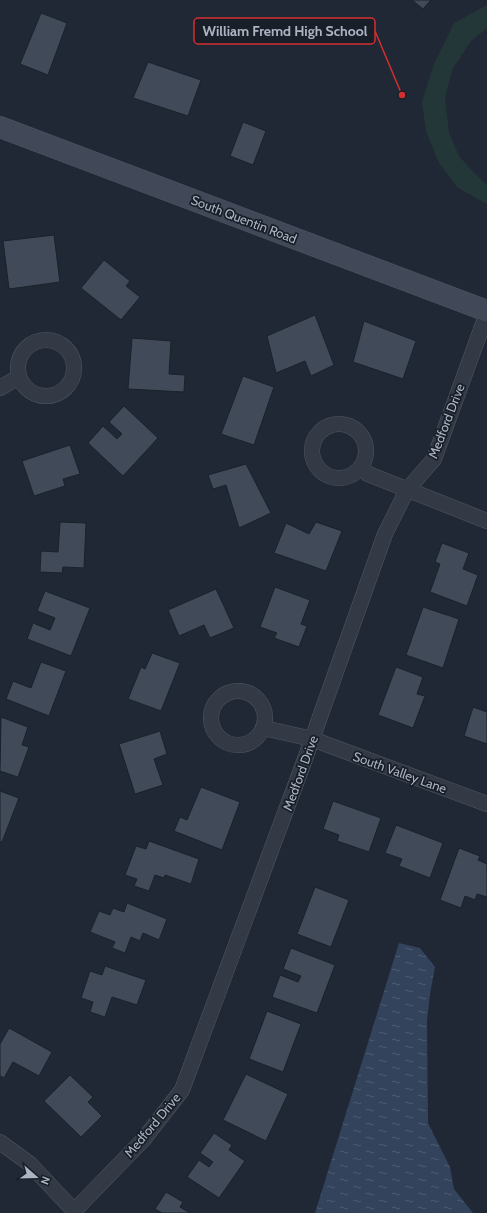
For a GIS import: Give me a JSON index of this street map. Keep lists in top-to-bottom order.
{
  "streets": {
    "main road": ["South Quentin Road"],
    "street": ["Medford Drive", "South Valley Lane"]
  },
  "crossings": [
    ["South Quentin Road", "Medford Drive"],
    ["Medford Drive", "South Valley Lane"]
  ],
  "places": ["William Fremd High School"],
  "north": "right"
}
